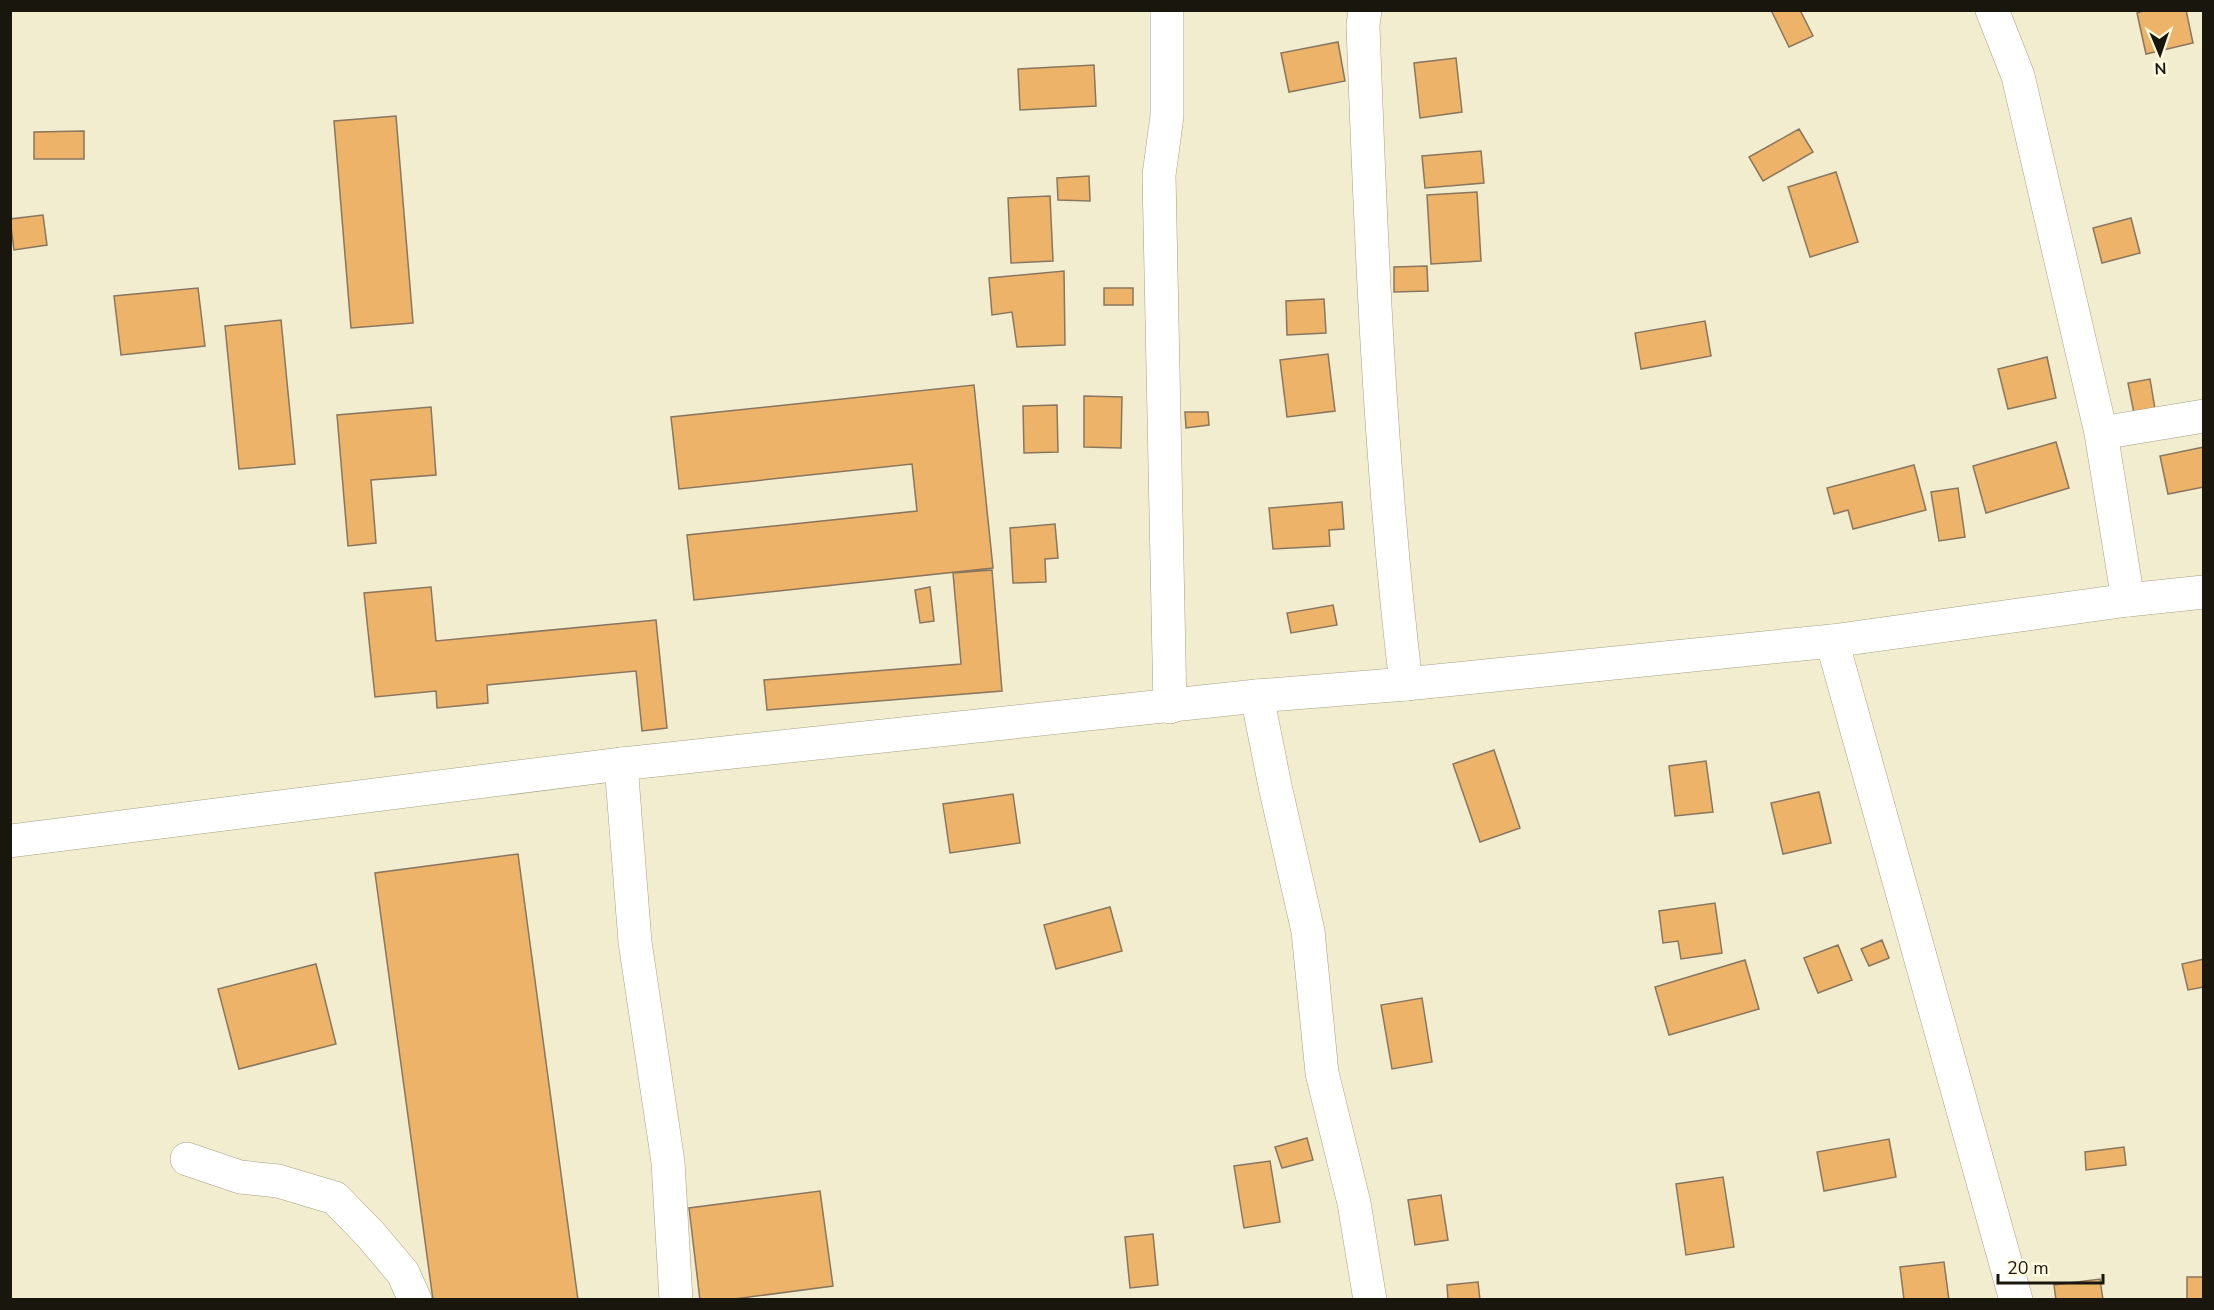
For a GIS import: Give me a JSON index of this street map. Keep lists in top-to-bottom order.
{
  "scale_bar": "20 m",
  "north": "bottom"
}
